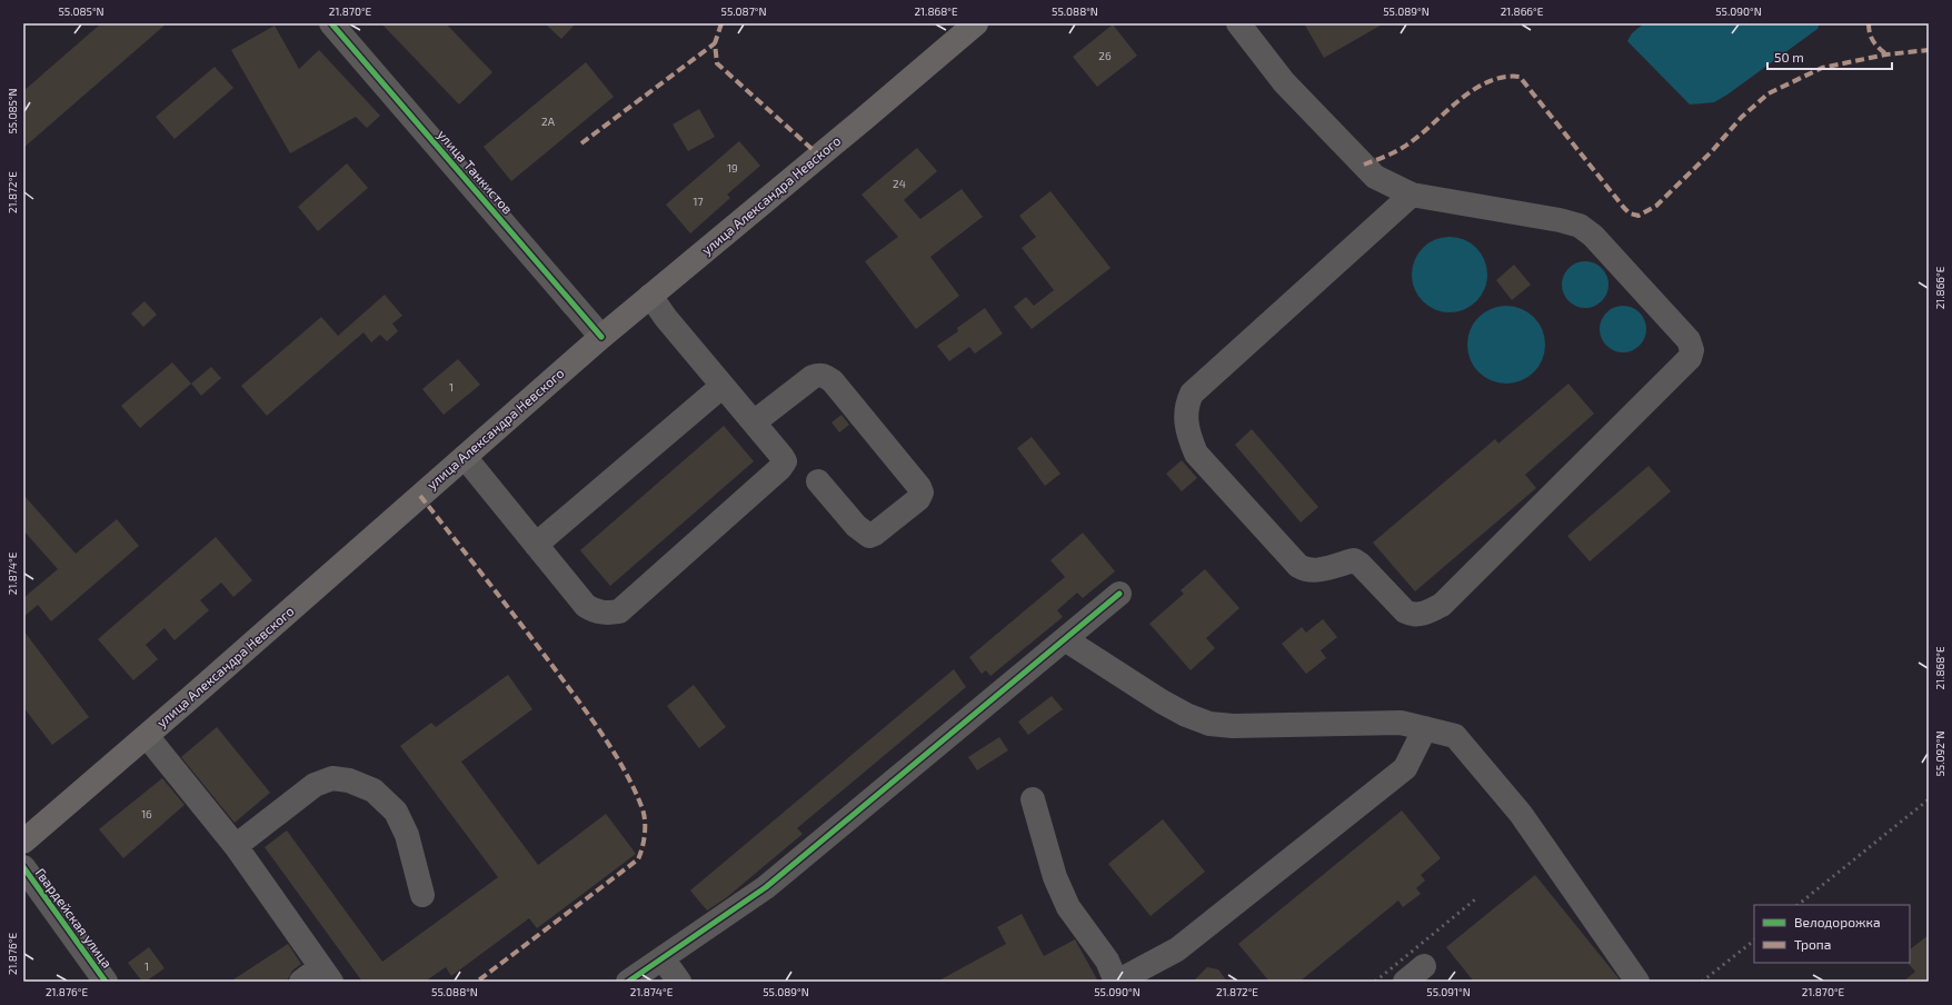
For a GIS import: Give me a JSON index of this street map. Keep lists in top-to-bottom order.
{
  "streets": {
    "main road": ["улица Александра Невского"],
    "street": ["улица Танкистов", "Гвардейская улица"]
  },
  "crossings": [
    ["улица Танкистов", "улица Александра Невского"]
  ],
  "house_numbers": [
    "26",
    "2А",
    "19",
    "24",
    "17",
    "1",
    "16",
    "1"
  ],
  "legend": ["Велодорожка", "Тропа"],
  "scale_bar": "50 m",
  "coordinates": [
    "55.085°N",
    "21.870°E",
    "55.087°N",
    "21.868°E",
    "55.088°N",
    "55.089°N",
    "21.866°E",
    "55.090°N",
    "21.872°E",
    "21.874°E",
    "55.092°N",
    "21.876°E",
    "55.091°N"
  ]
}
